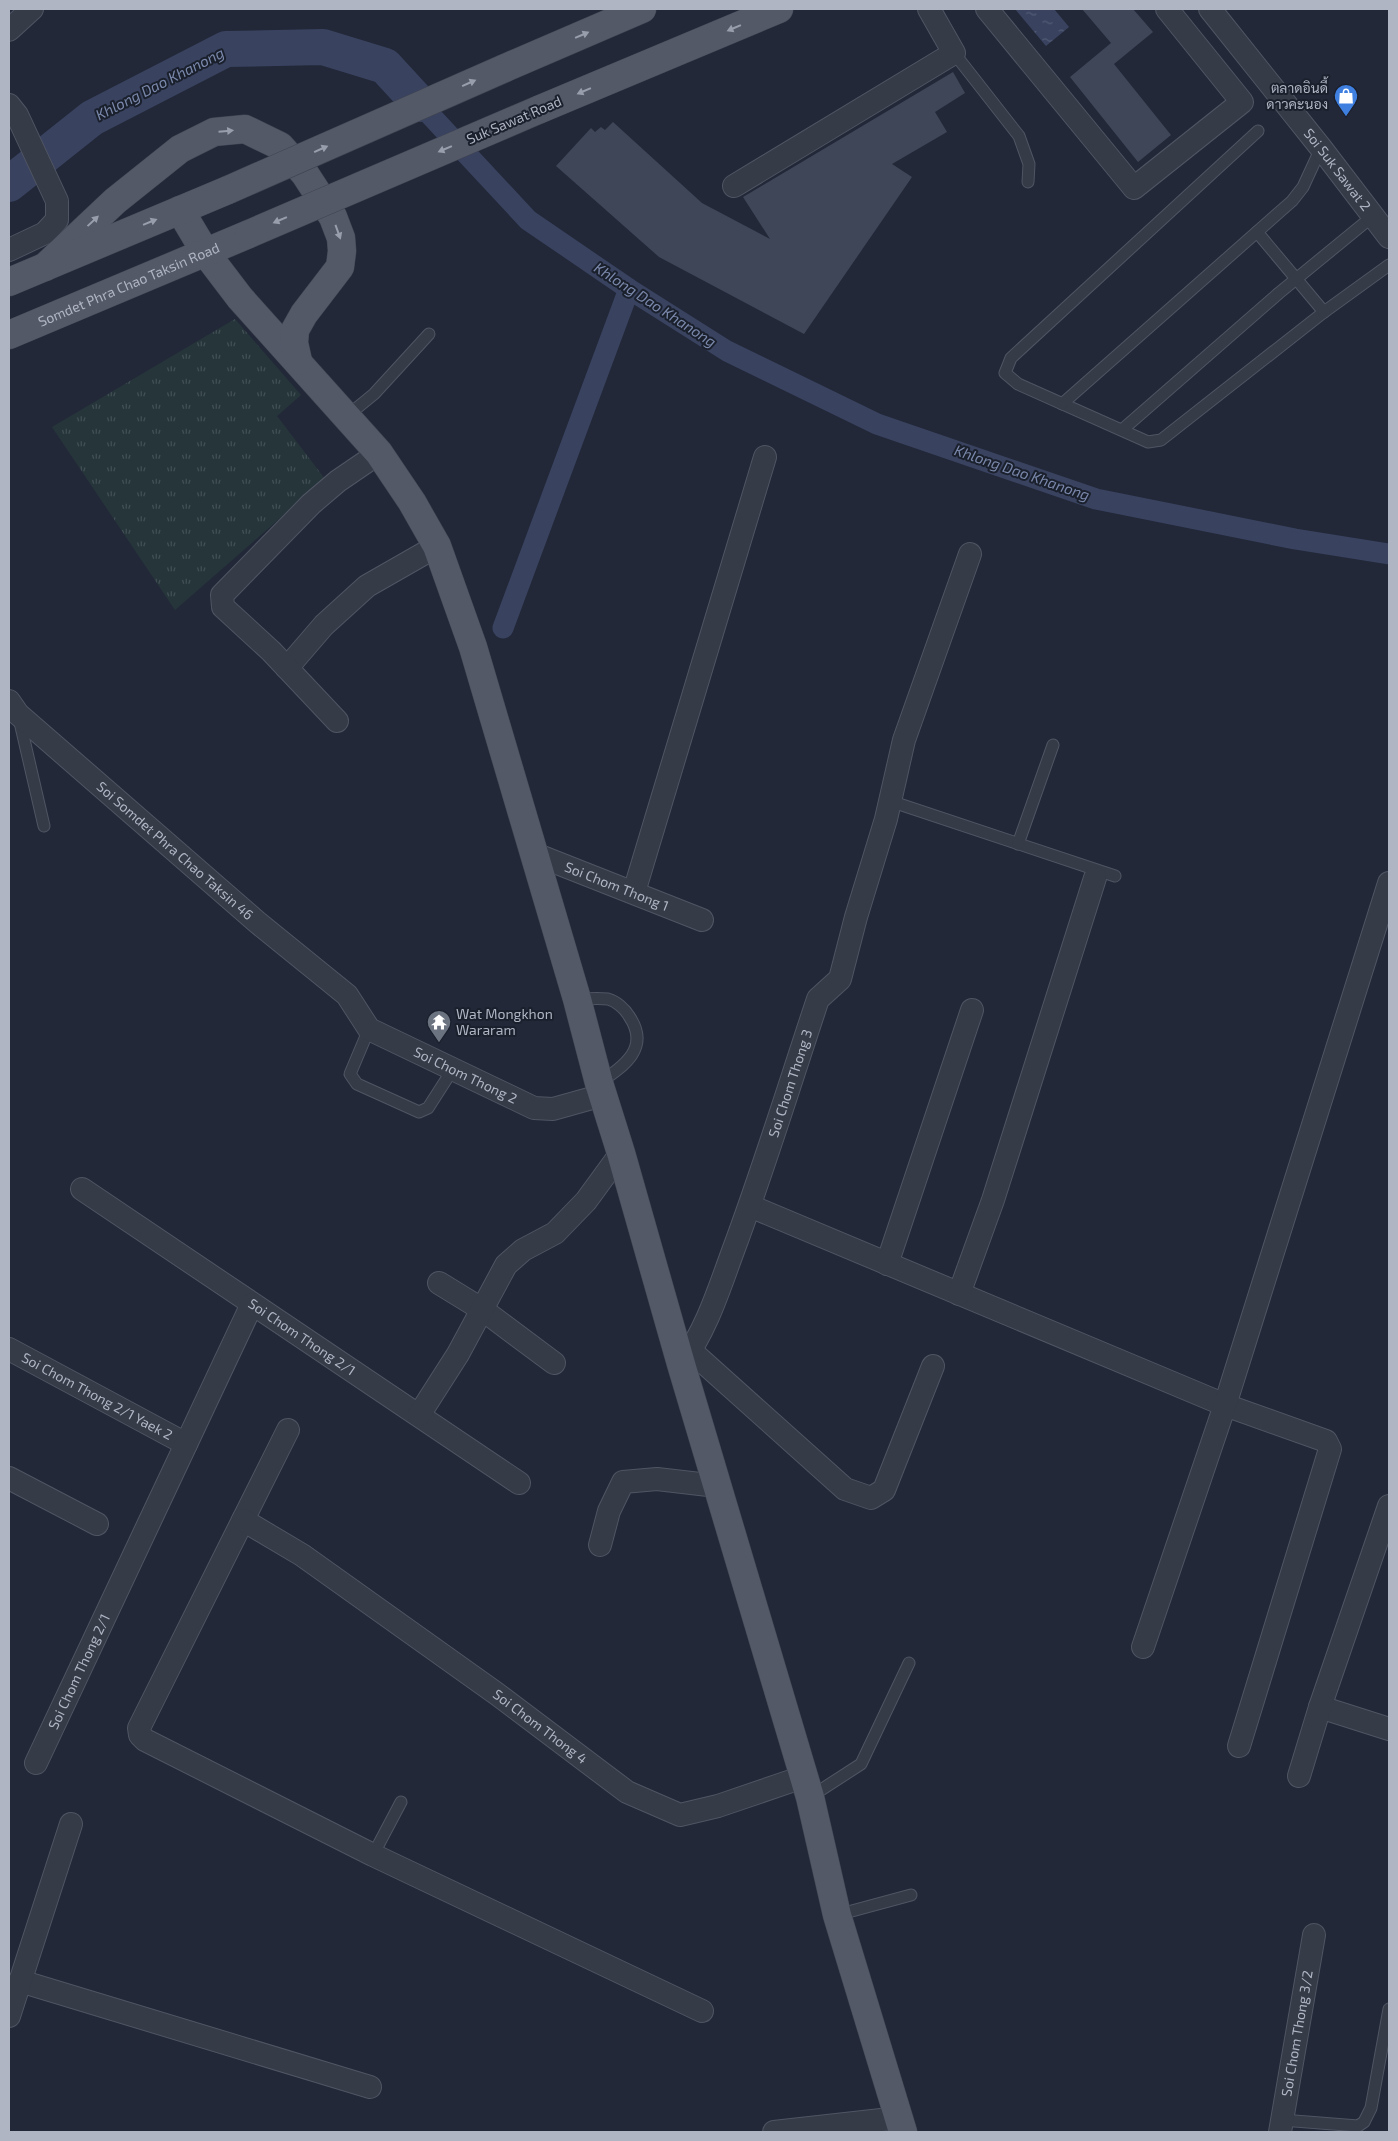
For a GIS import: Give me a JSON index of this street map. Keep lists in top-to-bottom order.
{
  "streets": {
    "main road": ["Suk Sawat Road", "Somdet Phra Chao Taksin Road"],
    "street": [
      "Soi Suk Sawat 2",
      "Soi Somdet Phra Chao Taksin 46",
      "Soi Chom Thong 1",
      "Soi Chom Thong 2",
      "Soi Chom Thong 3",
      "Soi Chom Thong 2/1",
      "Soi Chom Thong 2/1 Yaek 2",
      "Soi Chom Thong 4",
      "Soi Chom Thong 3/2"
    ]
  },
  "crossings": [
    ["Suk Sawat Road", "Somdet Phra Chao Taksin Road"],
    ["Soi Somdet Phra Chao Taksin 46", "Soi Chom Thong 2"],
    ["Soi Chom Thong 2/1", "Soi Chom Thong 2/1 Yaek 2"]
  ],
  "water": ["Khlong Dao Khanong"],
  "places": {
    "shop": ["ตลาดอินดี้ ดาวคะนอง"],
    "temple": ["Wat Mongkhon Wararam"]
  }
}
